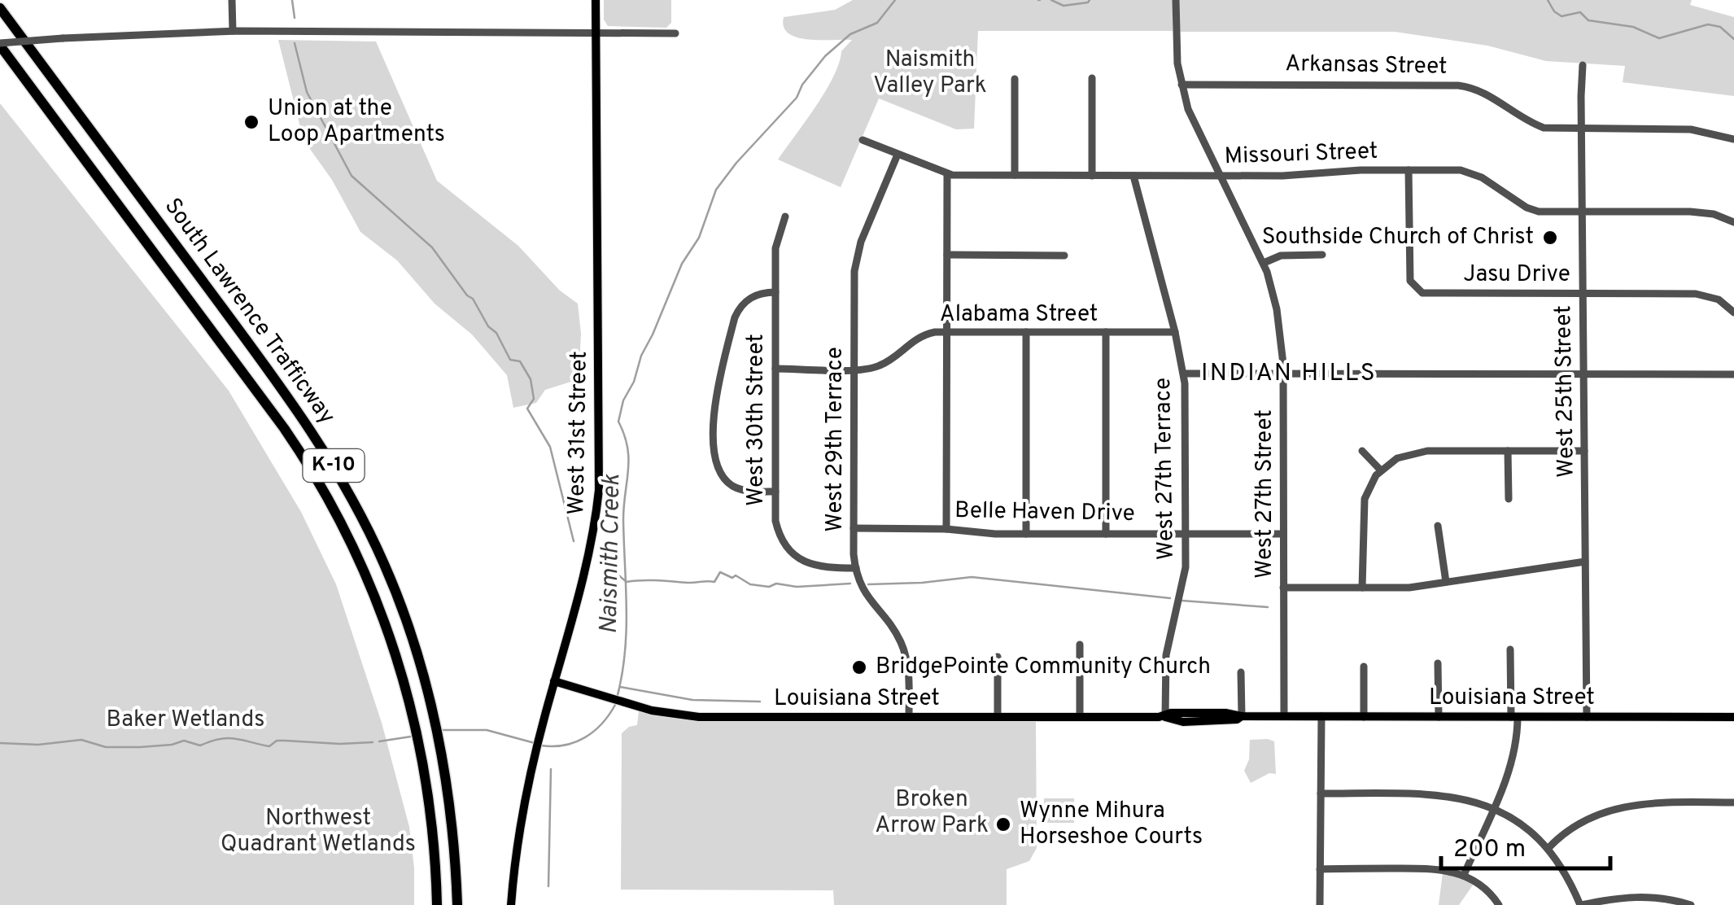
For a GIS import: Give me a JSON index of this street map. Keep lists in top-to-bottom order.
{
  "streets": {
    "highway": ["South Lawrence Trafficway", "K-10"],
    "main road": ["West 31st Street", "Louisiana Street"],
    "street": [
      "Arkansas Street",
      "Missouri Street",
      "Jasu Drive",
      "Alabama Street",
      "West 25th Street",
      "West 30th Street",
      "West 29th Terrace",
      "West 27th Terrace",
      "West 27th Street",
      "Belle Haven Drive"
    ]
  },
  "crossings": [
    ["Arkansas Street", "West 25th Street"],
    ["Arkansas Street", "West 27th Street"],
    ["Missouri Street", "Jasu Drive"],
    ["Missouri Street", "West 25th Street"],
    ["Missouri Street", "West 29th Terrace"],
    ["Missouri Street", "West 27th Terrace"],
    ["Missouri Street", "West 27th Street"],
    ["Jasu Drive", "West 25th Street"],
    ["Alabama Street", "West 30th Street"],
    ["Alabama Street", "West 29th Terrace"],
    ["Alabama Street", "West 27th Terrace"],
    ["West 25th Street", "Louisiana Street"],
    ["West 30th Street", "West 29th Terrace"],
    ["West 31st Street", "Louisiana Street"],
    ["West 29th Terrace", "Belle Haven Drive"],
    ["West 29th Terrace", "Louisiana Street"],
    ["West 27th Terrace", "Belle Haven Drive"],
    ["West 27th Terrace", "Louisiana Street"],
    ["West 27th Street", "Belle Haven Drive"],
    ["West 27th Street", "Louisiana Street"]
  ],
  "districts": ["INDIAN HILLS"],
  "water": ["Naismith Creek"],
  "parks": [
    "Naismith Valley Park",
    "Baker Wetlands",
    "Broken Arrow Park",
    "Northwest Quadrant Wetlands"
  ],
  "places": [
    "Union at the Loop Apartments",
    "Southside Church of Christ",
    "BridgePointe Community Church",
    "Wynne Mihura Horseshoe Courts"
  ],
  "scale_bar": "200 m"
}
